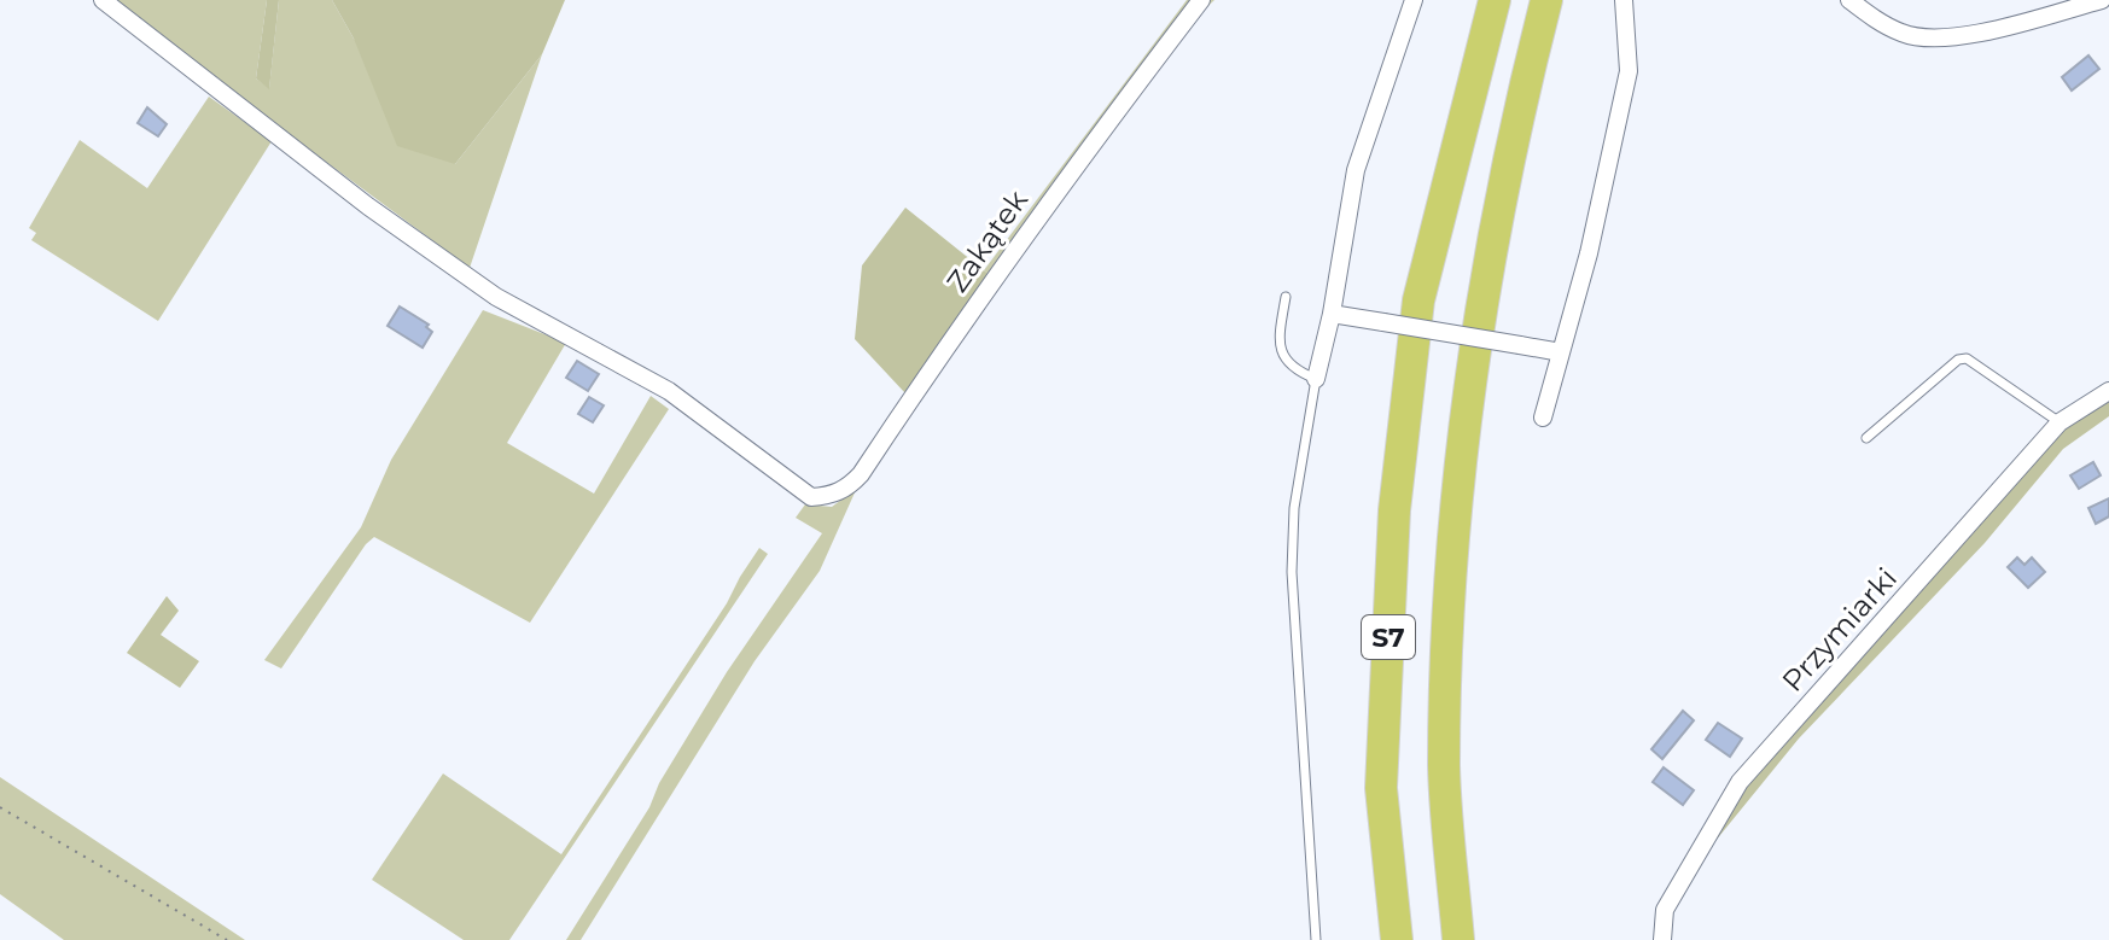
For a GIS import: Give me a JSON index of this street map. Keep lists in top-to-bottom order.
{
  "streets": {
    "highway": ["S7"],
    "street": ["Zakątek", "Przymiarki"]
  }
}
